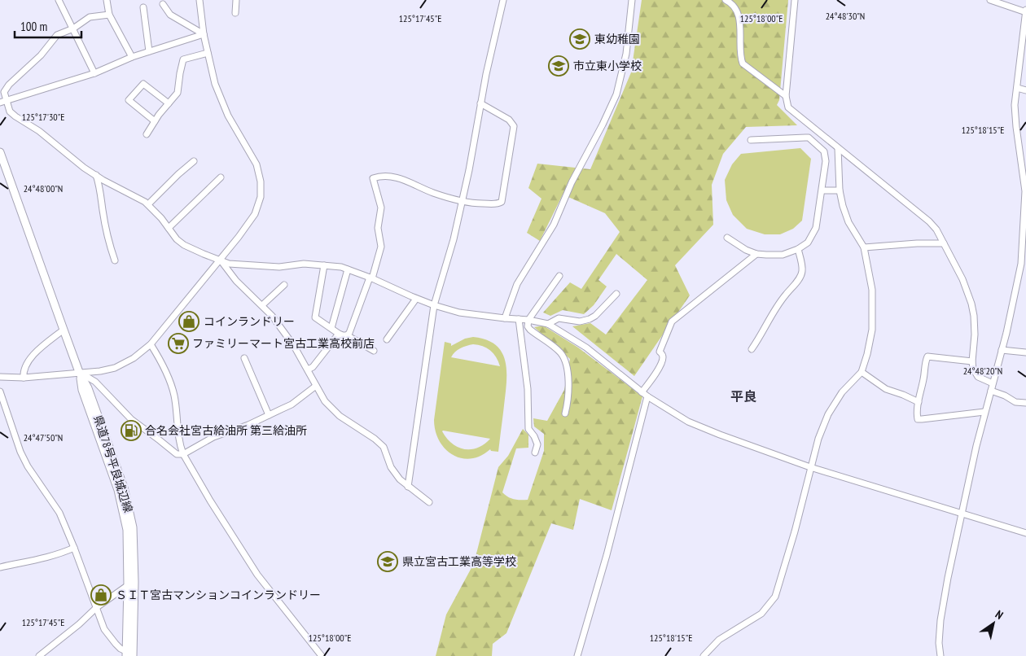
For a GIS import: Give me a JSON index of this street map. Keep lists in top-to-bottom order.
{
  "streets": {
    "main road": ["県道78号平良城辺線"]
  },
  "districts": ["平良"],
  "places": {
    "school or university": ["東幼稚園", "市立東小学校", "県立宮古工業高等学校"],
    "shop": ["コインランドリー", "ＳＩＴ宮古マンションコインランドリー"],
    "supermarket": ["ファミリーマート宮古工業高校前店"],
    "fuel station": ["合名会社宮古給油所 第三給油所"]
  },
  "scale_bar": "100 m",
  "north": "top right",
  "coordinates": [
    "24°48'30\"N",
    "125°18'00\"E",
    "125°17'45\"E",
    "125°17'30\"E",
    "125°18'15\"E",
    "24°48'00\"N",
    "24°48'20\"N",
    "24°47'50\"N"
  ]
}
